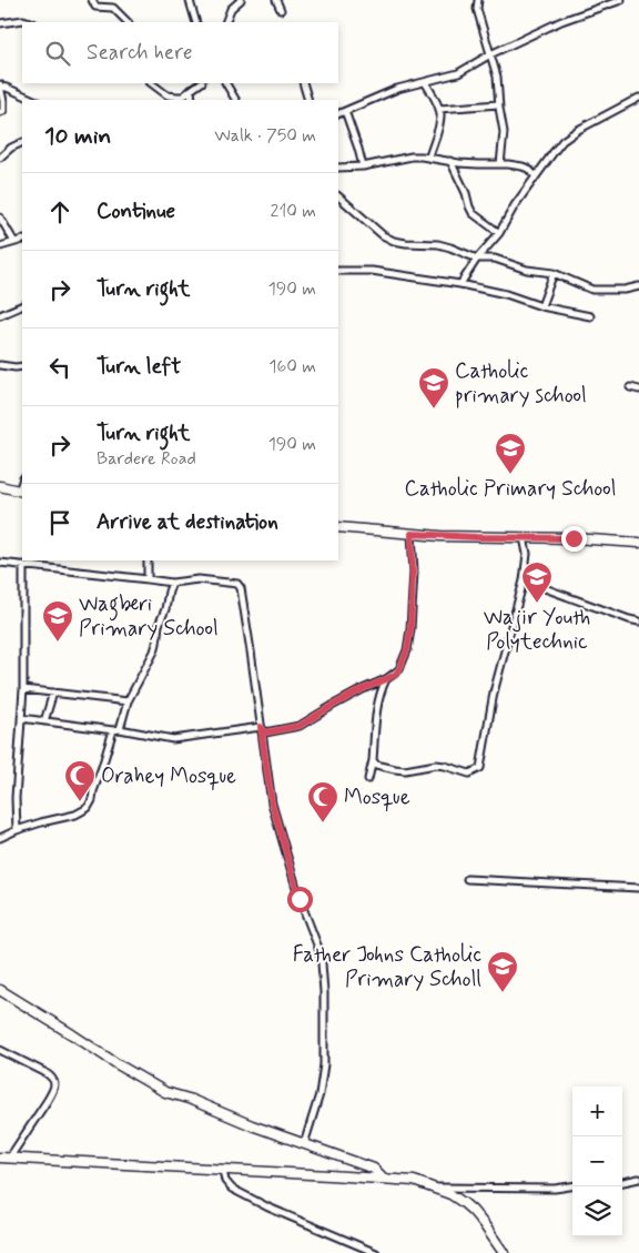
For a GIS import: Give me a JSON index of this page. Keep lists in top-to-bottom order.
{
  "places": {
    "school or university": [
      "Catholic primary school",
      "Catholic Primary School",
      "Wajir Youth Polytechnic",
      "Wagberi Primary School",
      "Father Johns Catholic Primary Scholl"
    ],
    "mosque": ["Orahey Mosque", "Mosque"]
  },
  "page": {
    "search": "Search here",
    "heading": ["10 min", "Walk · 750 m"],
    "list": [
      ["Continue", "210 m"],
      ["Turn right", "190 m"],
      ["Turn left", "160 m"],
      ["Turn right", "Bardere Road", "190 m"],
      "Arrive at destination"
    ],
    "map_buttons": ["+", "−"]
  }
}
